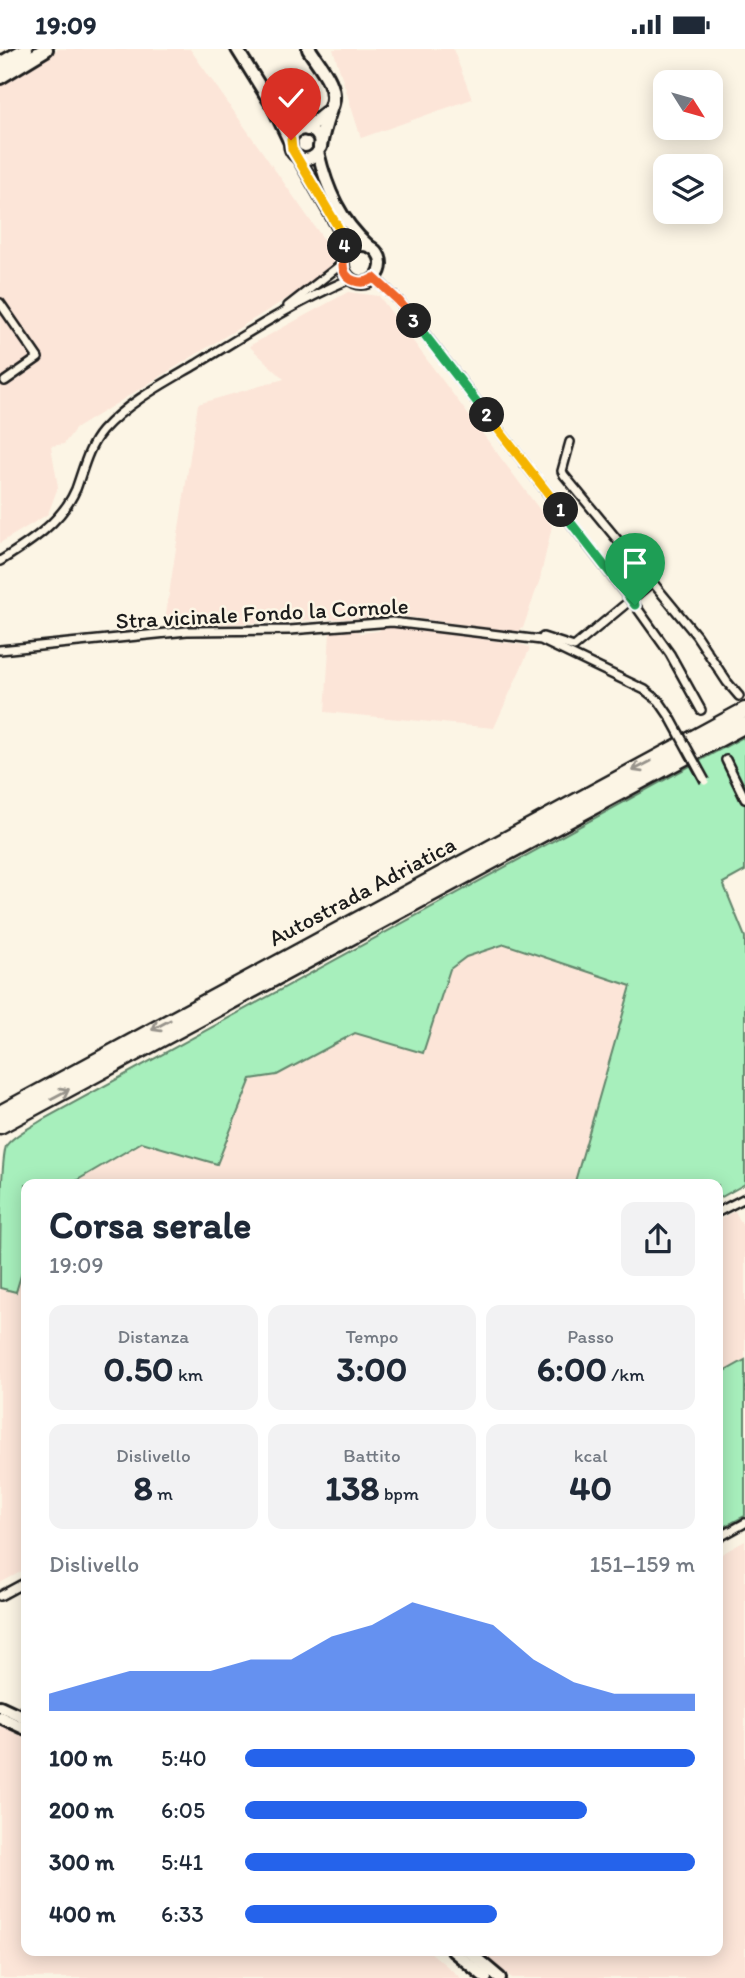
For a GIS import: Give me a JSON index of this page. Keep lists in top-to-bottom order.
{
  "streets": {
    "highway": ["Autostrada Adriatica"],
    "street": ["Stra vicinale Fondo la Cornole"]
  },
  "north": "bottom right",
  "page": {
    "status": "19:09",
    "pins": [
      "4",
      "3",
      "2",
      "1"
    ],
    "heading": ["Corsa serale", "19:09"],
    "stats": [
      ["Distanza", "0.50 km"],
      ["Tempo", "3:00"],
      ["Passo", "6:00 /km"],
      ["Dislivello", "8 m"],
      ["Battito", "138 bpm"],
      ["kcal", "40"]
    ],
    "chart": ["Dislivello", "151–159 m"],
    "list": [
      {
        "name": "100 m",
        "note": "5:40"
      },
      {
        "name": "200 m",
        "note": "6:05"
      },
      {
        "name": "300 m",
        "note": "5:41"
      },
      {
        "name": "400 m",
        "note": "6:33"
      }
    ]
  }
}
